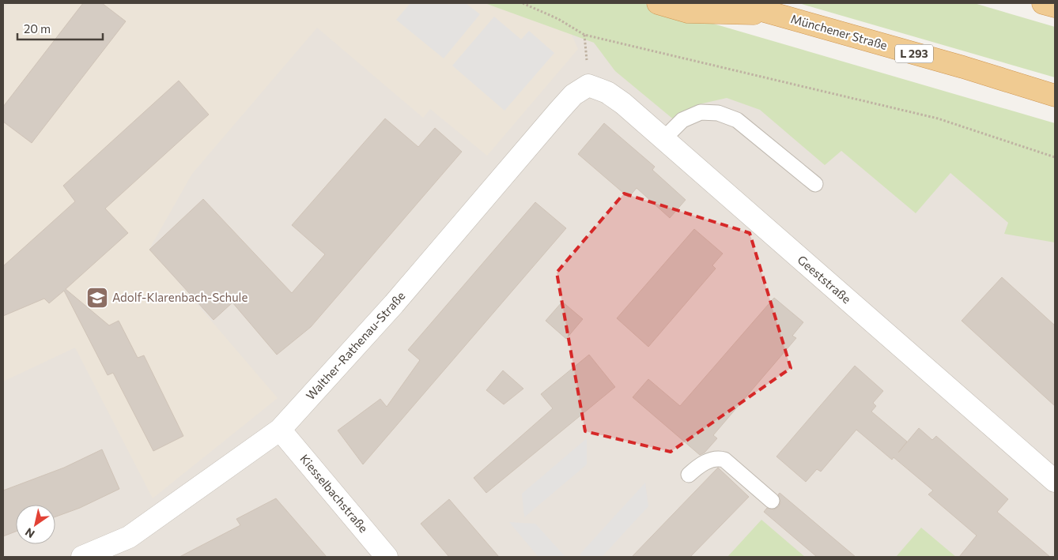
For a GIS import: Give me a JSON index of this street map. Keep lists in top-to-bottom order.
{
  "streets": {
    "highway": ["Münchener Straße", "L 293"],
    "street": ["Geeststraße", "Walther-Rathenau-Straße", "Kiesselbachstraße"]
  },
  "crossings": [
    ["Münchener Straße", "L 293"],
    ["Geeststraße", "Walther-Rathenau-Straße"],
    ["Walther-Rathenau-Straße", "Kiesselbachstraße"]
  ],
  "places": {
    "school or university": ["Adolf-Klarenbach-Schule"]
  },
  "scale_bar": "20 m",
  "north": "bottom left"
}
